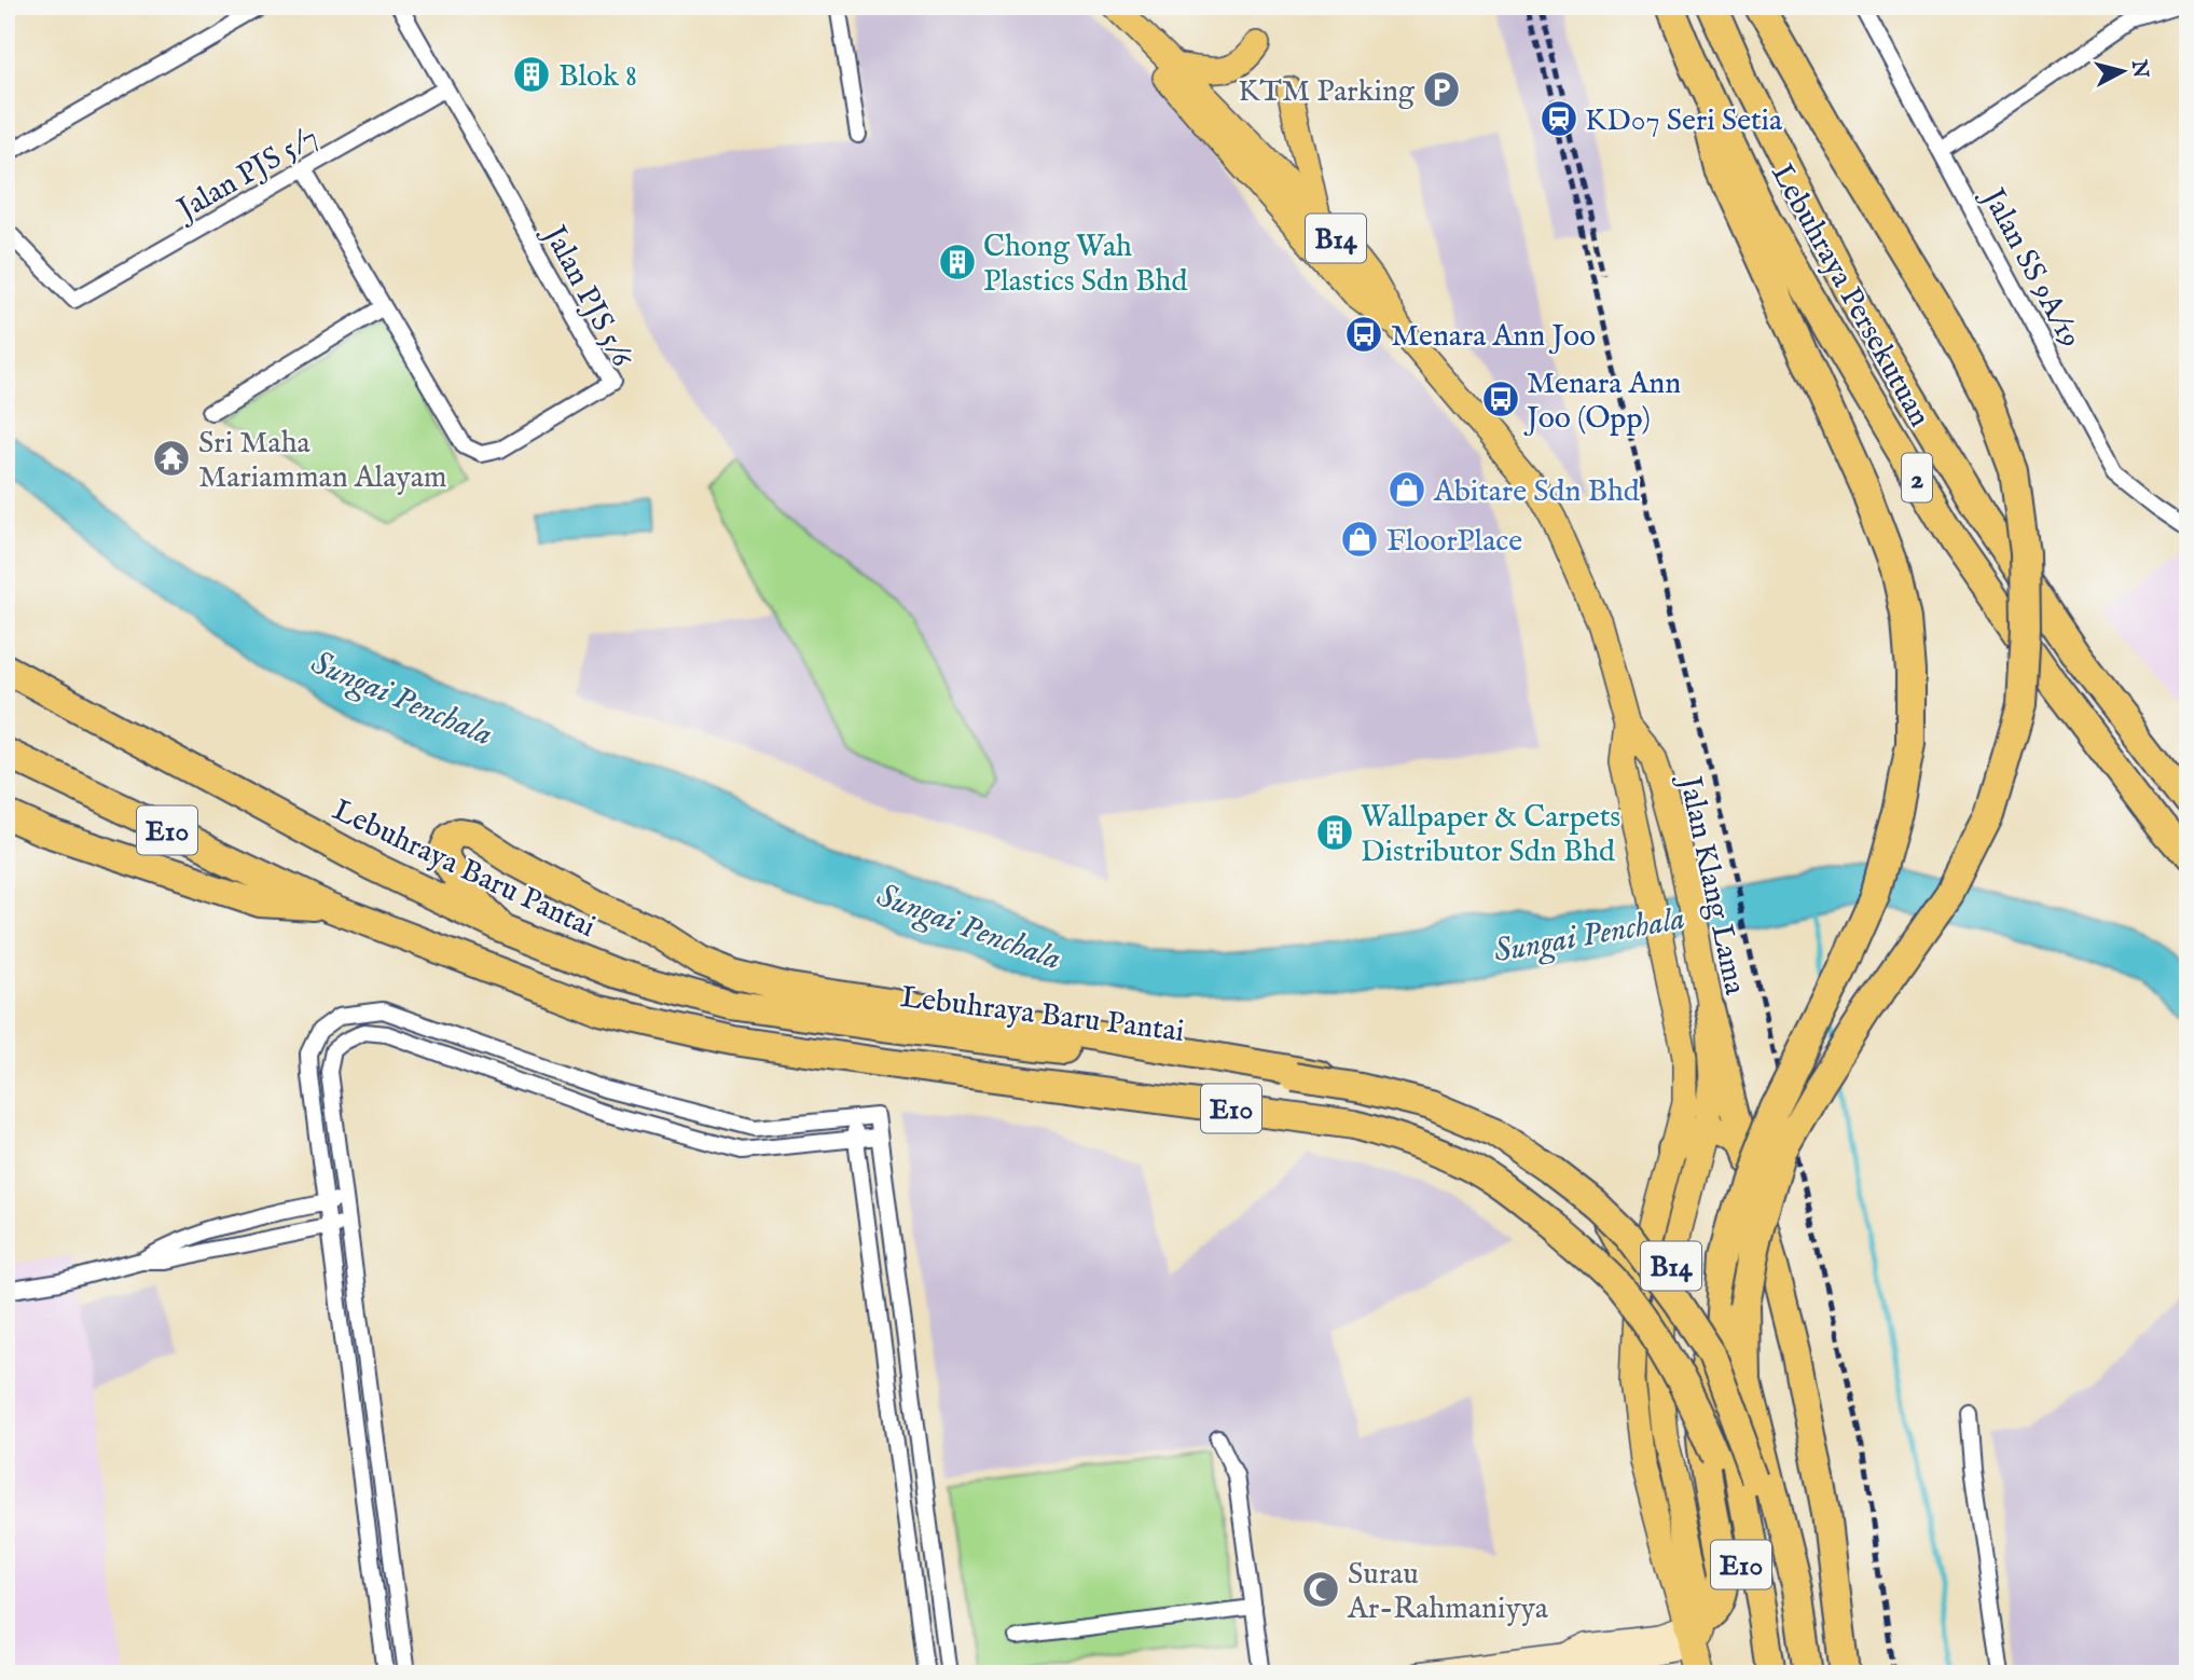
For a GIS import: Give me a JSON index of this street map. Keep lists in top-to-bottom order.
{
  "streets": {
    "highway": [
      "Lebuhraya Persekutuan",
      "2",
      "E10",
      "Lebuhraya Baru Pantai"
    ],
    "main road": ["B14", "Jalan Klang Lama"],
    "street": ["Jalan PJS 5/7", "Jalan SS 9A/19", "Jalan PJS 5/6"]
  },
  "crossings": [
    ["Jalan PJS 5/7", "Jalan PJS 5/6"]
  ],
  "water": ["Sungai Penchala"],
  "places": {
    "building": ["Blok 8", "Chong Wah Plastics Sdn Bhd", "Wallpaper & Carpets Distributor Sdn Bhd"],
    "parking": ["KTM Parking"],
    "station": ["KD07 Seri Setia"],
    "bus stop": ["Menara Ann Joo", "Menara Ann Joo (Opp)"],
    "temple": ["Sri Maha Mariamman Alayam"],
    "shop": ["Abitare Sdn Bhd", "FloorPlace"],
    "mosque": ["Surau Ar-Rahmaniyya"]
  },
  "north": "right"
}
